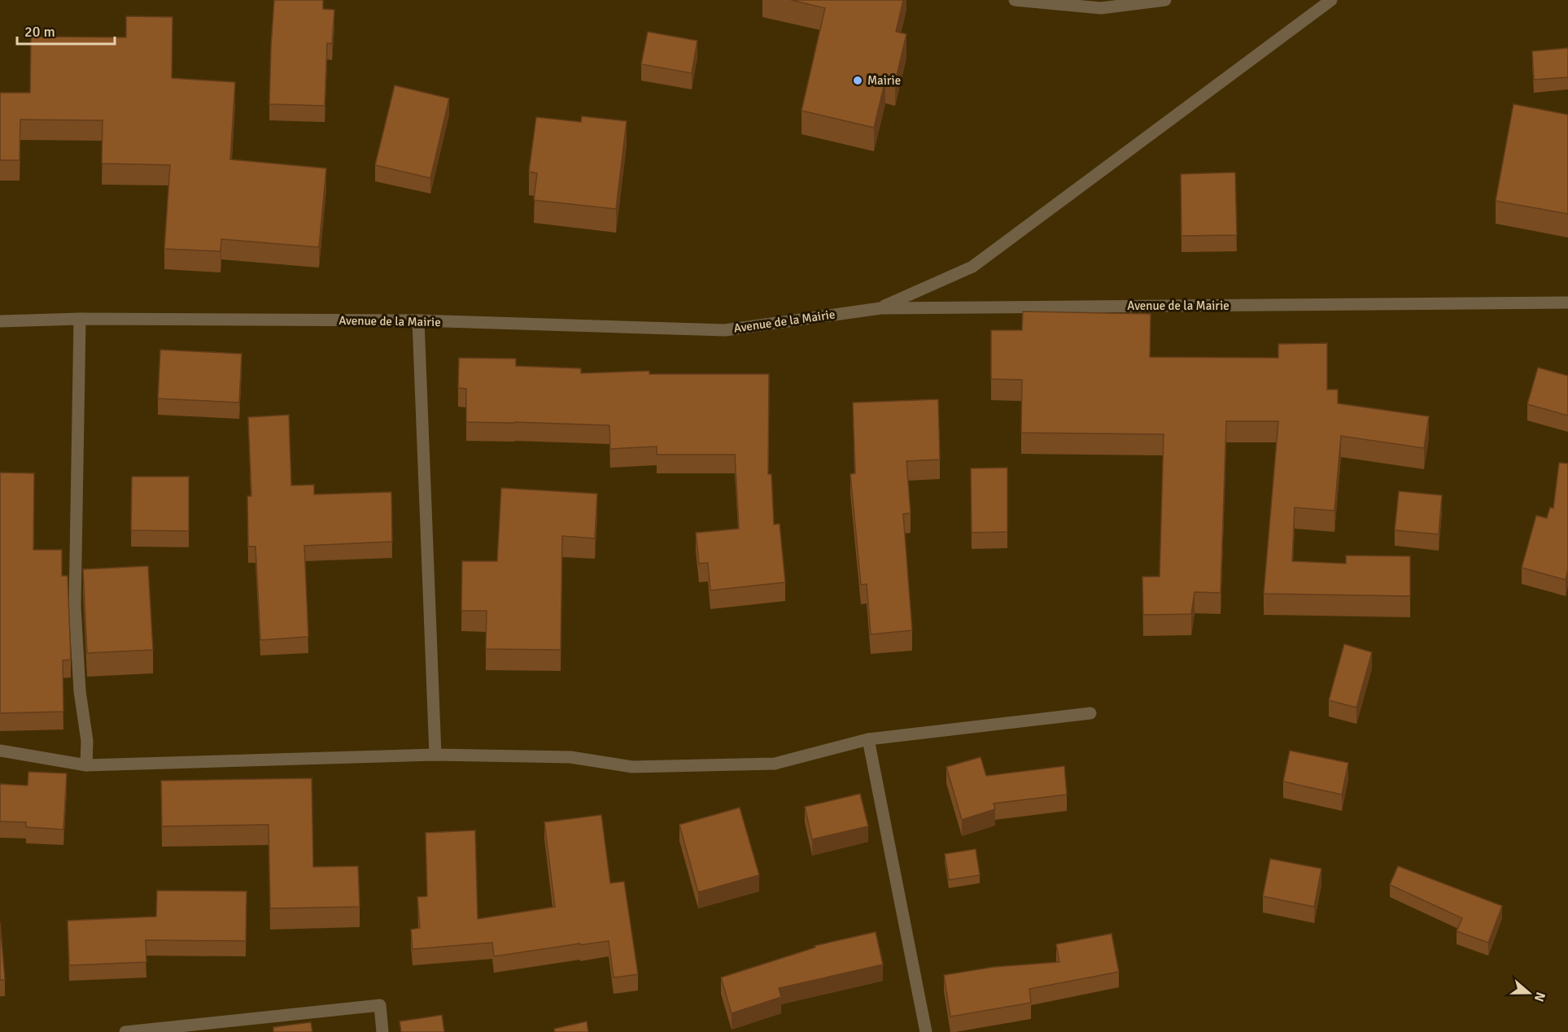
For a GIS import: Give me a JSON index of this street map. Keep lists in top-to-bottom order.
{
  "streets": {
    "street": ["Avenue de la Mairie"]
  },
  "places": ["Mairie"],
  "scale_bar": "20 m",
  "north": "right"
}
